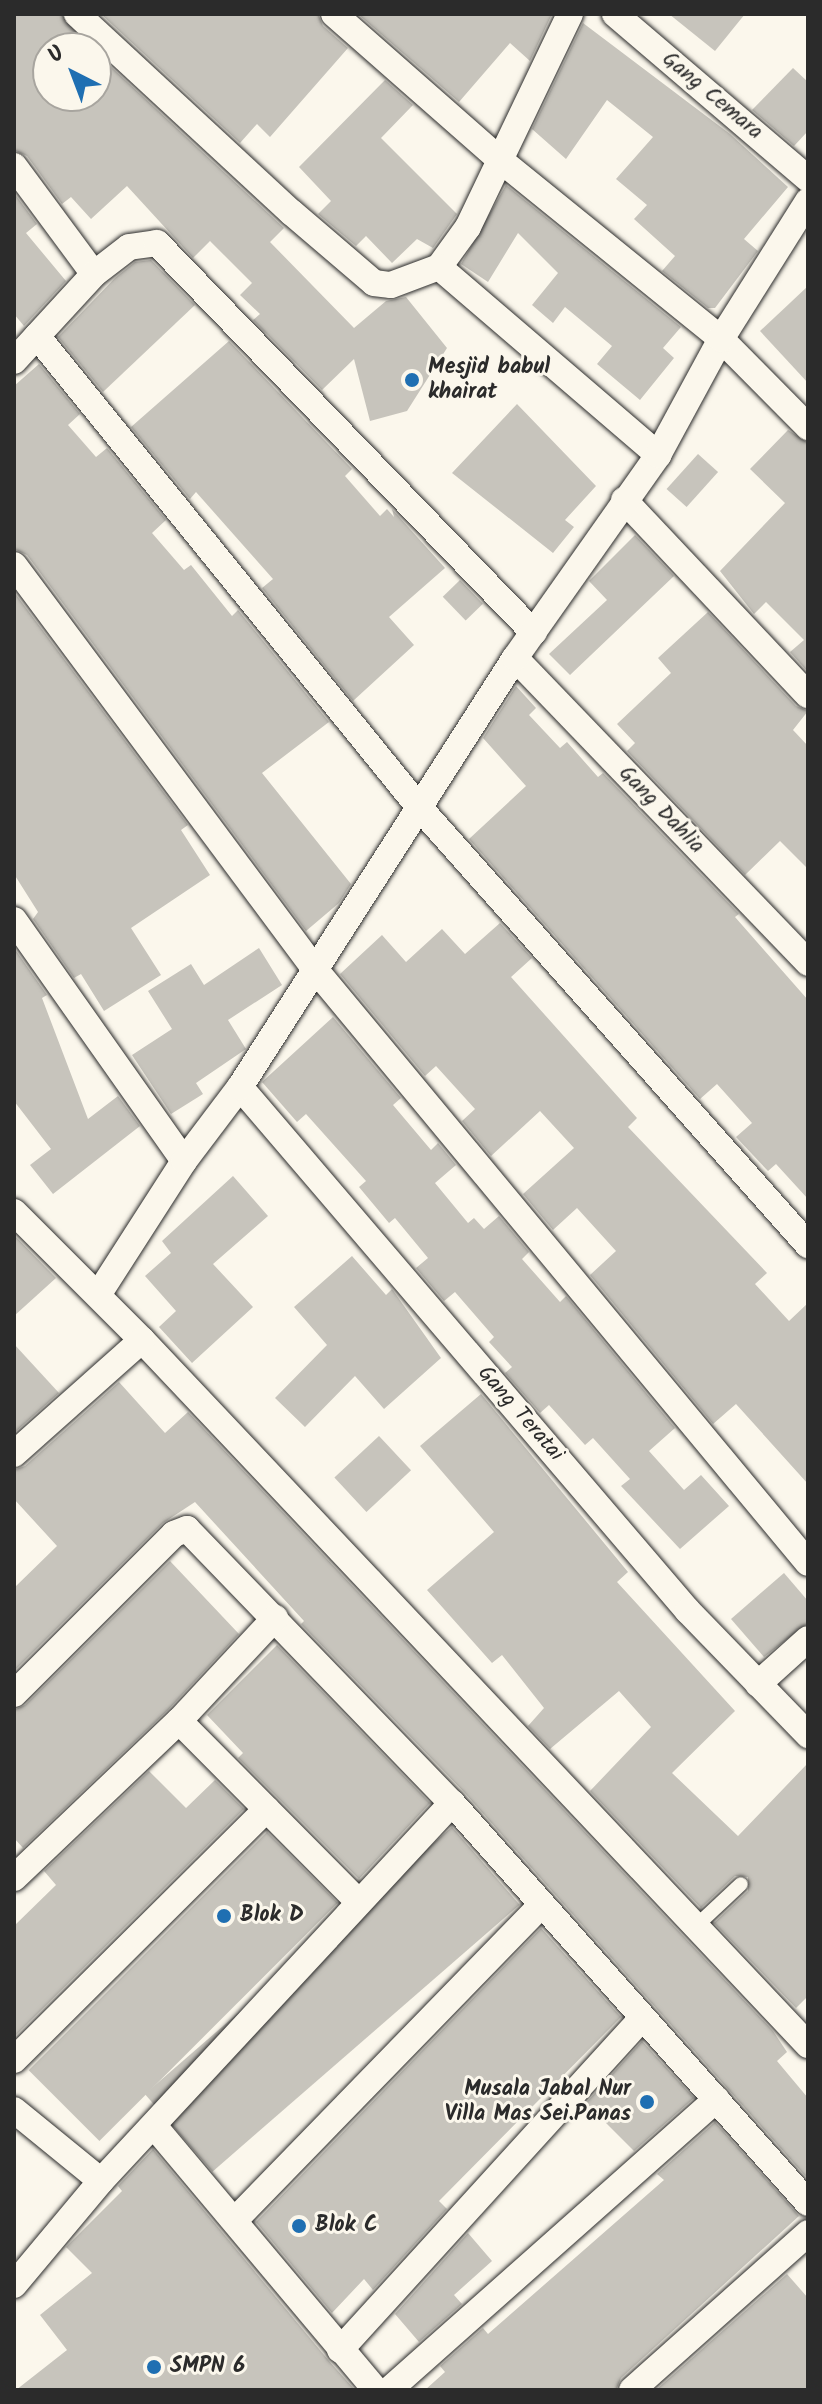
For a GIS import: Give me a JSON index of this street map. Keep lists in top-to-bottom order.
{
  "streets": {
    "street": ["Gang Cemara", "Gang Dahlia", "Gang Teratai"]
  },
  "places": [
    "Mesjid babul khairat",
    "Blok D",
    "Musala Jabal Nur Villa Mas Sei.Panas",
    "Blok C",
    "SMPN 6"
  ],
  "north": "top left"
}
